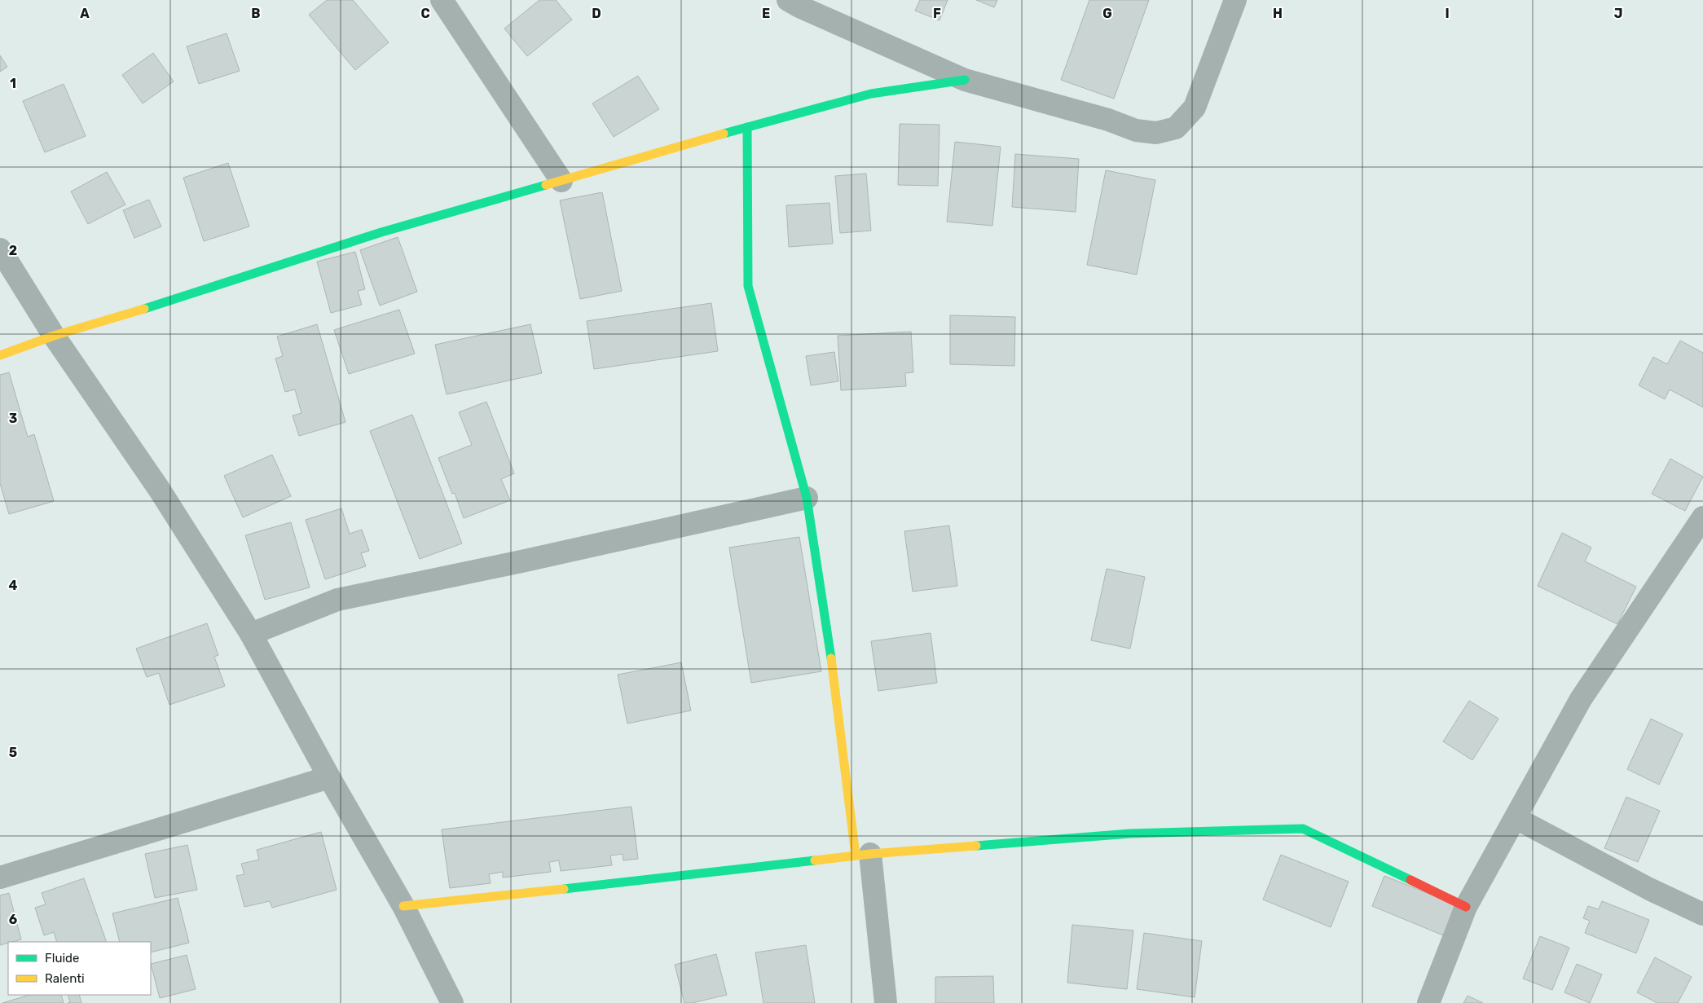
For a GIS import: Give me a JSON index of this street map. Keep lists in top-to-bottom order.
{
  "legend": ["Fluide", "Ralenti"],
  "grid": {
    "columns": [
      "A",
      "B",
      "C",
      "D",
      "E",
      "F",
      "G",
      "H",
      "I",
      "J"
    ],
    "rows": [
      "1",
      "2",
      "3",
      "4",
      "5",
      "6"
    ]
  }
}
